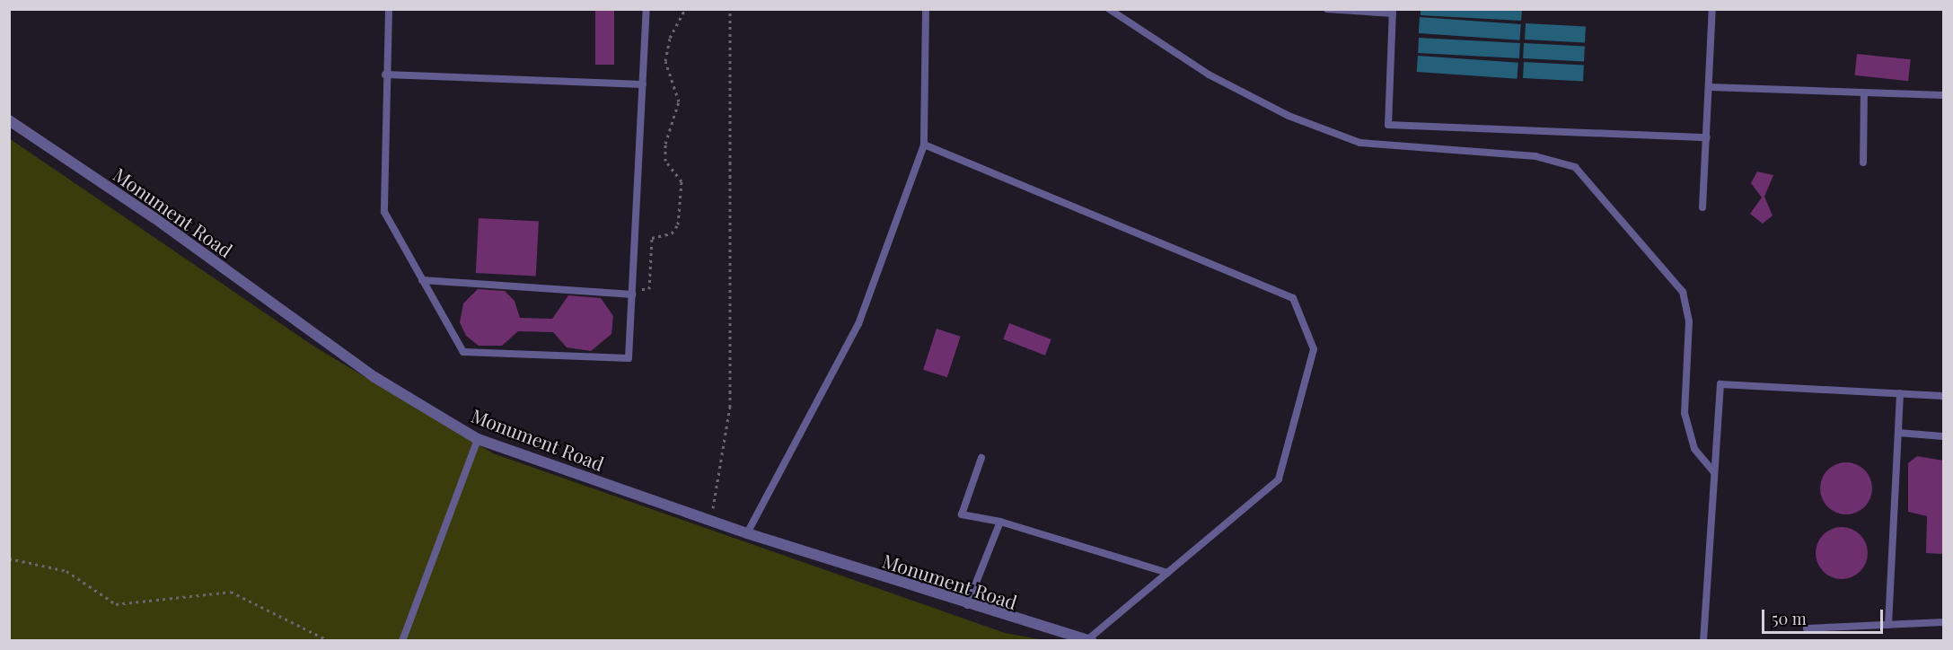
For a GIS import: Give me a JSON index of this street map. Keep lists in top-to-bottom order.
{
  "streets": {
    "street": ["Monument Road"]
  },
  "scale_bar": "50 m"
}
